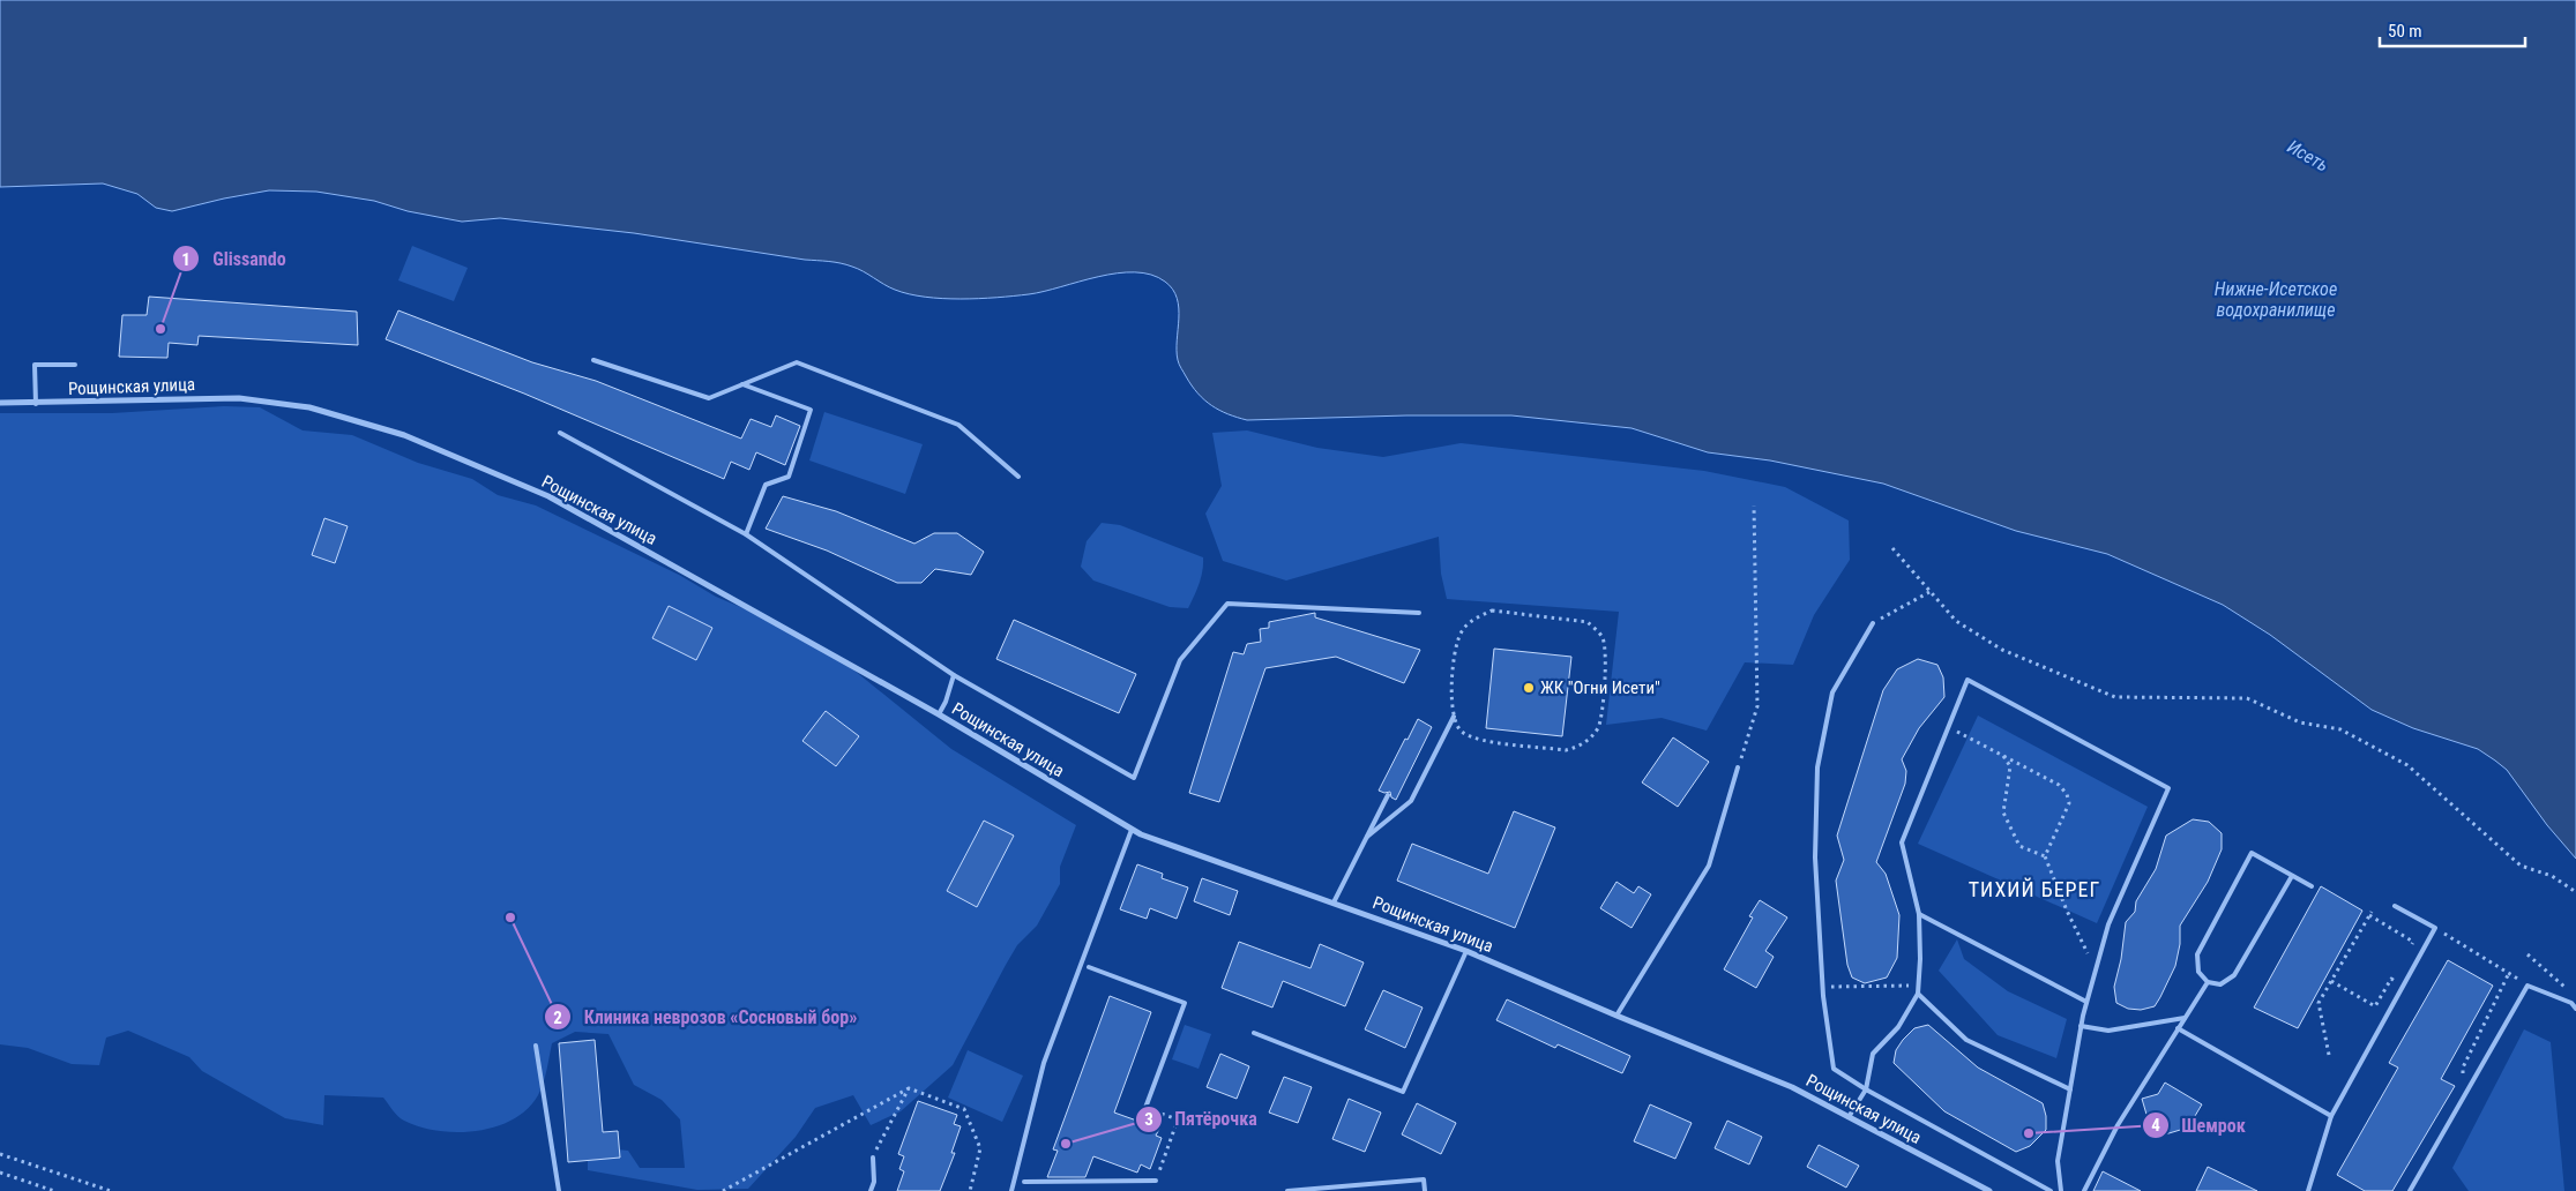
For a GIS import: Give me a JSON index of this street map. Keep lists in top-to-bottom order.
{
  "streets": {
    "street": ["Рощинская улица"]
  },
  "districts": ["ТИХИЙ БЕРЕГ"],
  "water": ["Исеть", "Нижне-Исетское водохранилище"],
  "places": [
    "Glissando",
    "ЖК \"Огни Исети\"",
    "Клиника неврозов «Сосновый бор»",
    "Шемрок",
    "Пятёрочка"
  ],
  "scale_bar": "50 m"
}
